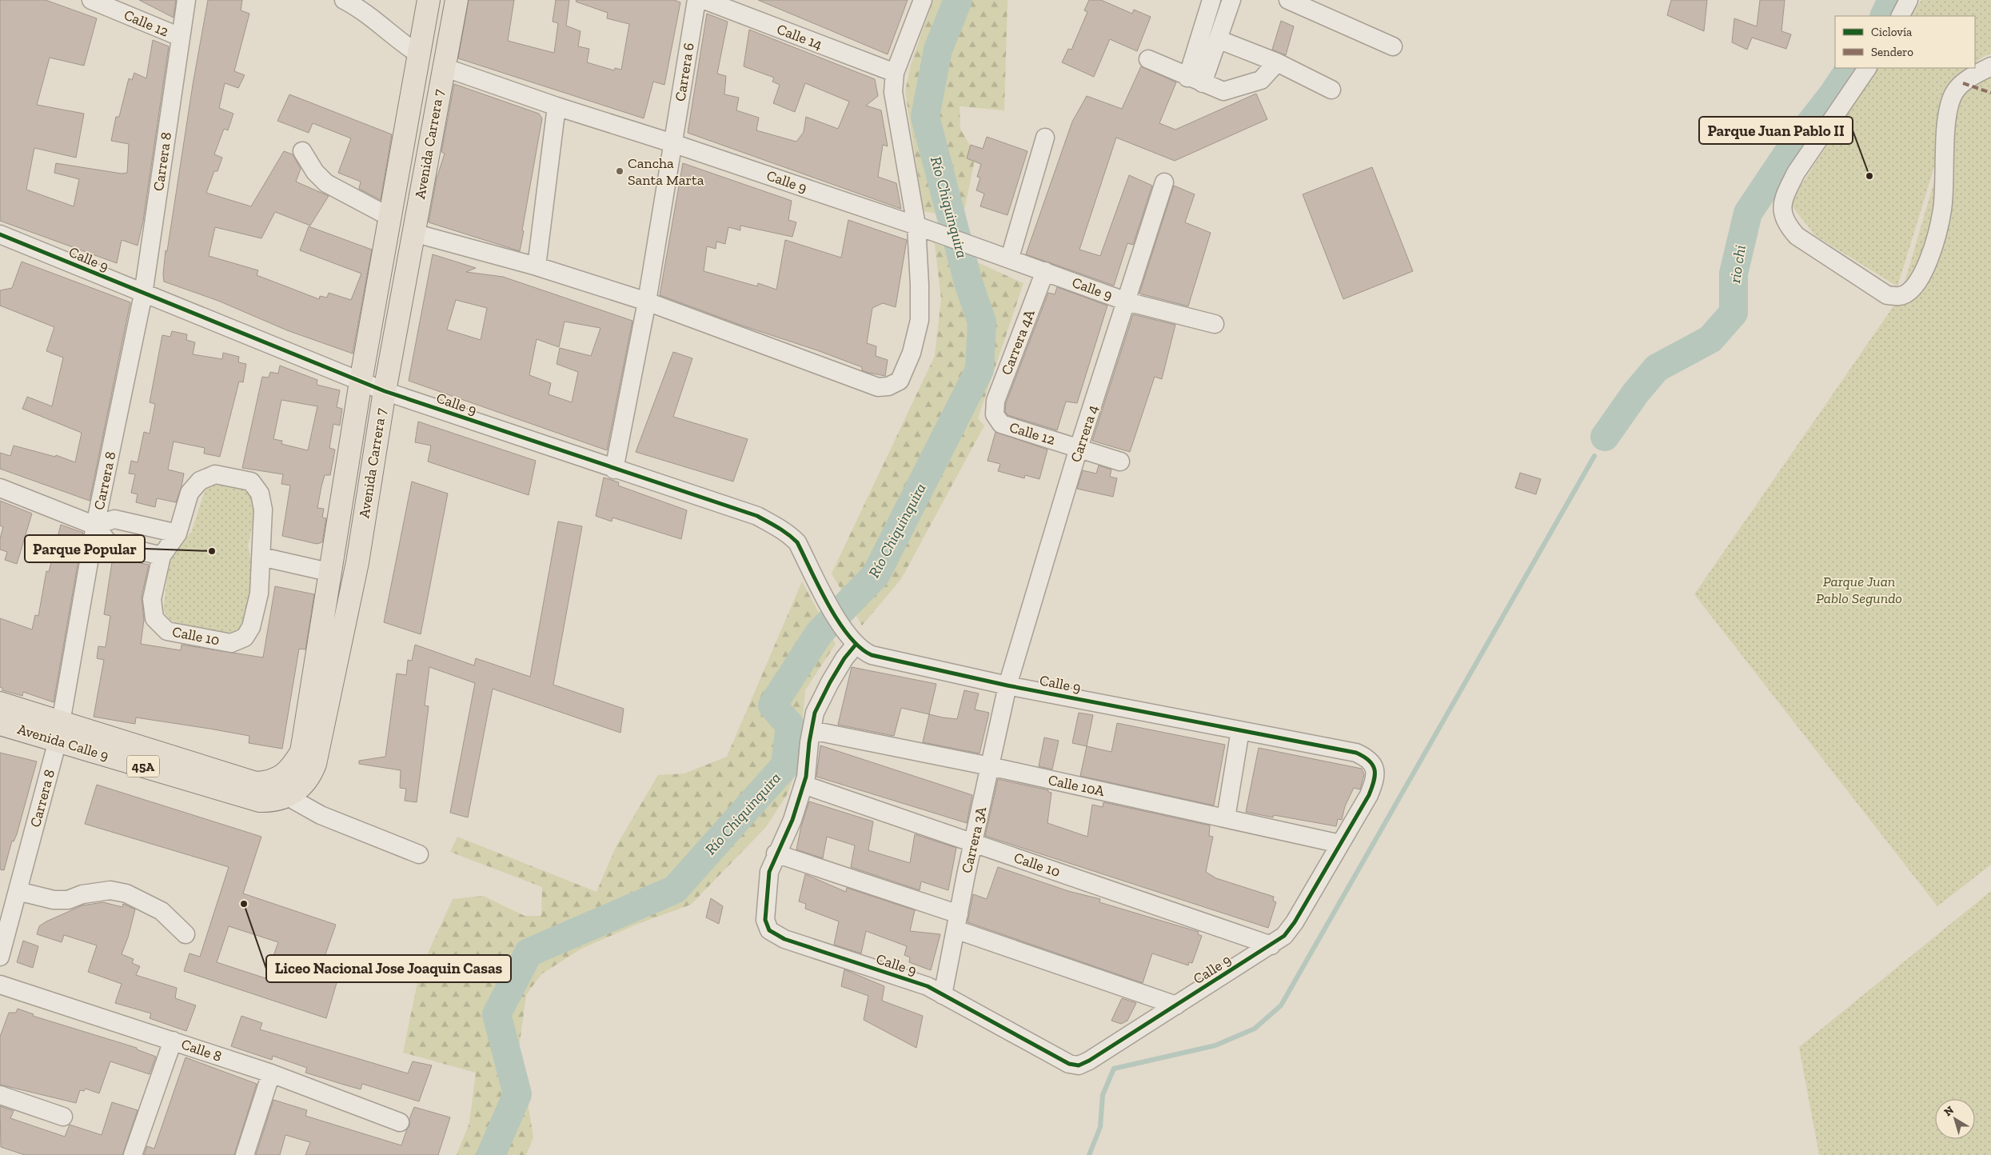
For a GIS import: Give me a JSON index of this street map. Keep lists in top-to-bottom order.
{
  "streets": {
    "main road": ["Avenida Carrera 7", "Avenida Calle 9", "45A"],
    "street": [
      "Calle 12",
      "Calle 14",
      "Carrera 6",
      "Carrera 8",
      "Calle 9",
      "Carrera 4A",
      "Carrera 4",
      "Calle 10",
      "Calle 10A",
      "Carrera 3A",
      "Calle 8"
    ]
  },
  "crossings": [
    ["Calle 12", "Carrera 8"],
    ["Calle 12", "Carrera 4A"],
    ["Calle 12", "Carrera 4"],
    ["Carrera 6", "Calle 9"],
    ["Avenida Carrera 7", "Calle 9"],
    ["Avenida Carrera 7", "Avenida Calle 9"],
    ["Carrera 8", "Calle 9"],
    ["Carrera 8", "Avenida Calle 9"],
    ["Calle 9", "Carrera 4A"],
    ["Calle 9", "Carrera 4"],
    ["Calle 9", "Calle 10"],
    ["Calle 9", "Calle 10A"],
    ["Calle 9", "Carrera 3A"],
    ["Carrera 4", "Carrera 3A"],
    ["Calle 10", "Carrera 3A"],
    ["Calle 10A", "Carrera 3A"]
  ],
  "water": ["Río Chiquinquira", "rio chi"],
  "parks": ["Parque Juan Pablo Segundo"],
  "places": [
    "Cancha Santa Marta",
    "Parque Juan Pablo II",
    "Parque Popular",
    "Liceo Nacional Jose Joaquin Casas"
  ],
  "legend": ["Ciclovía", "Sendero"],
  "north": "top left"
}
